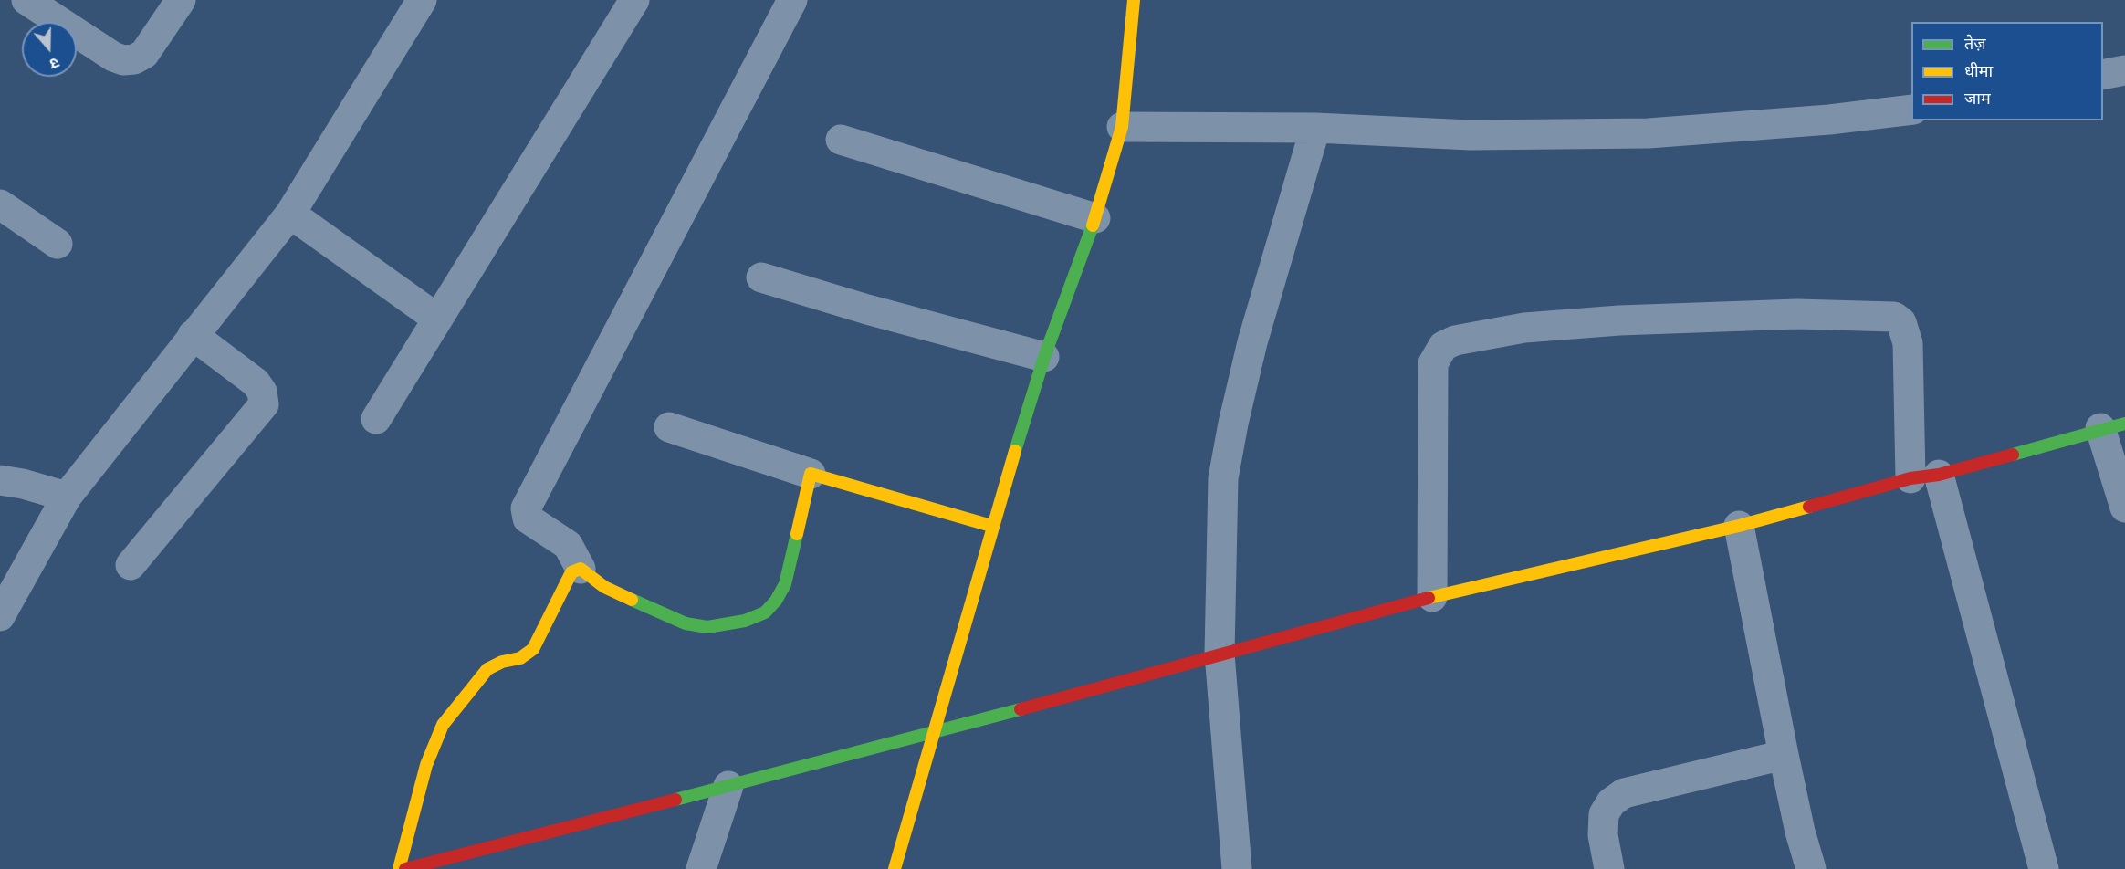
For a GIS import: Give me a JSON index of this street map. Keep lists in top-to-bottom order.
{
  "legend": ["तेज़", "धीमा", "जाम"],
  "north": "bottom"
}
